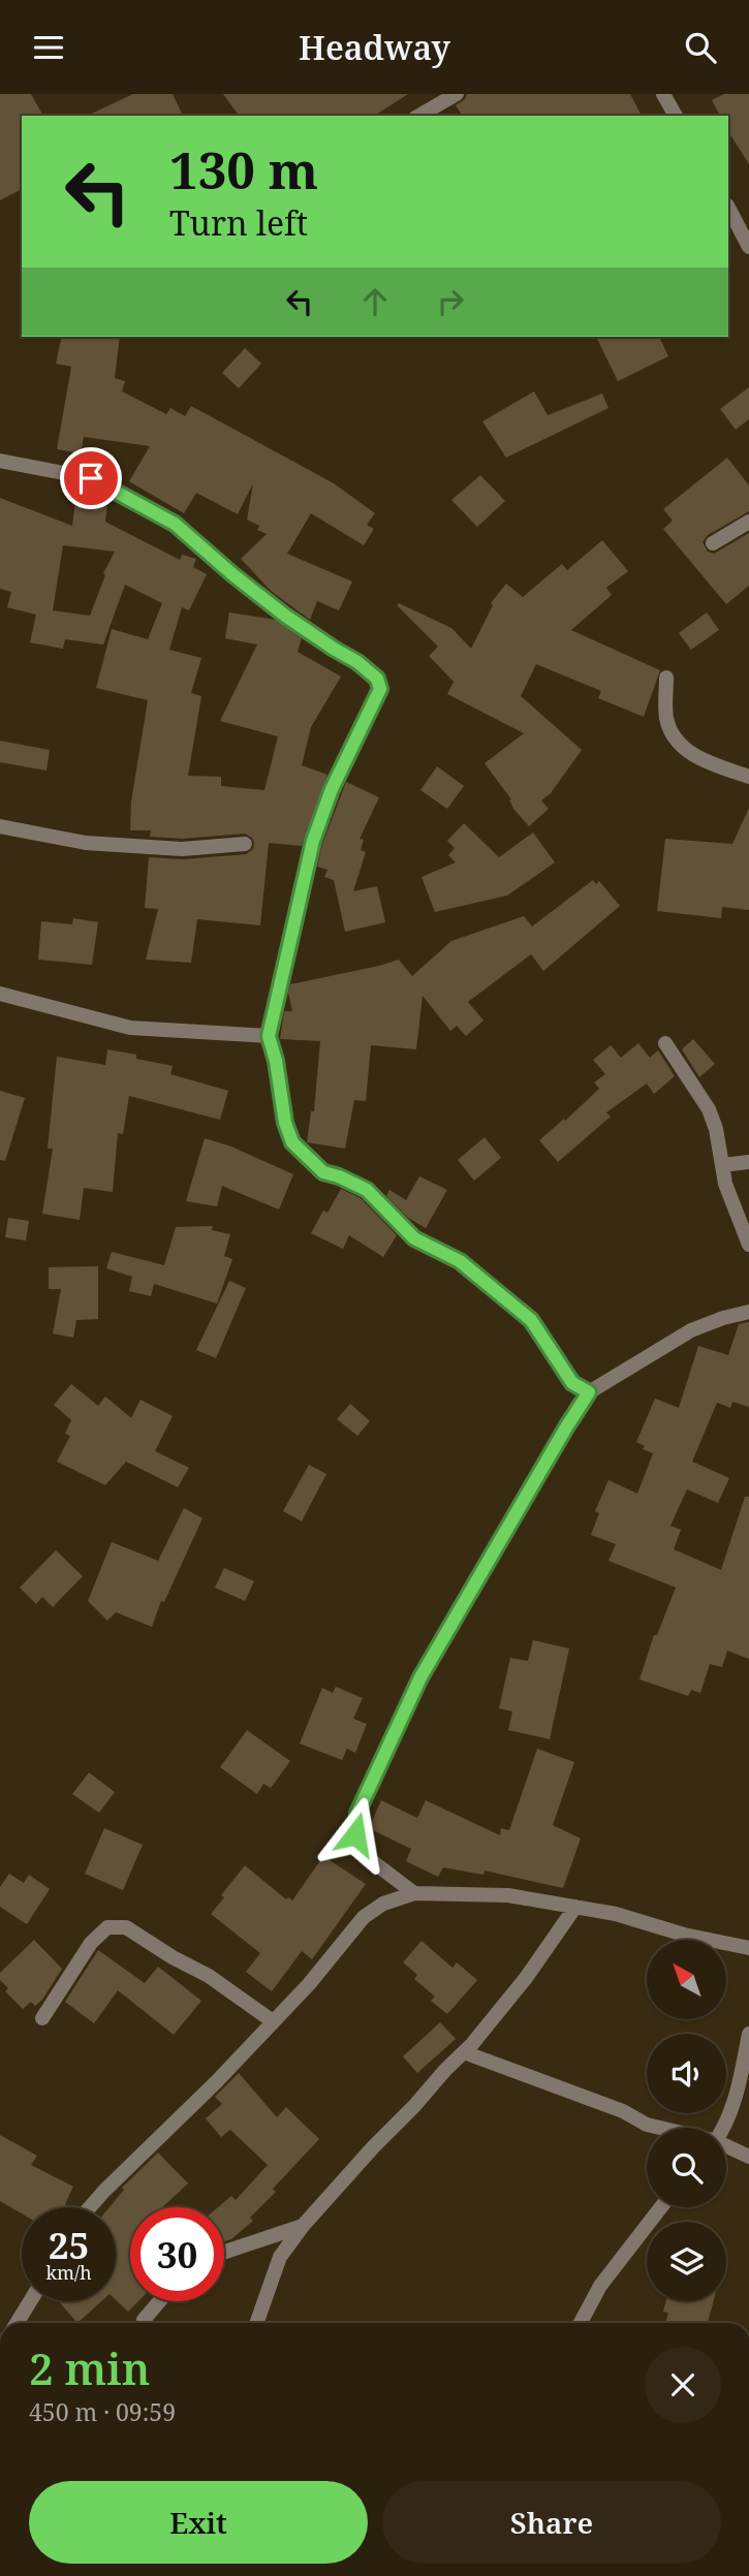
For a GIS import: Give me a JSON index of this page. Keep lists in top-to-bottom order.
{
  "north": "top left",
  "page": {
    "header": "Headway",
    "turn": ["130 m", "Turn left"],
    "speed": "25 km/h",
    "limit": "30",
    "heading": ["2 min", "450 m · 09:59"],
    "buttons": ["Exit", "Share"]
  }
}
